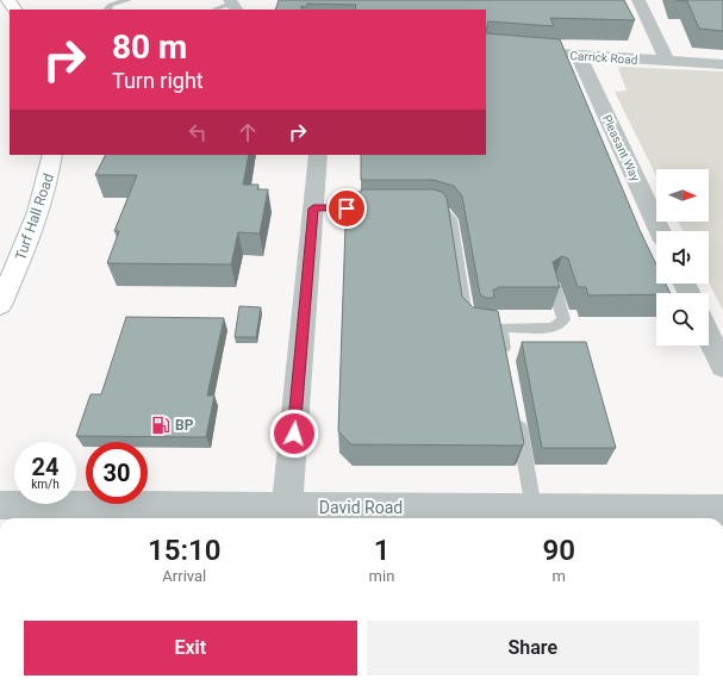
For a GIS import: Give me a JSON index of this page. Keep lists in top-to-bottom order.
{
  "streets": {
    "main road": ["Turf Hall Road"],
    "street": ["Carrick Road", "Pleasant Way", "David Road"]
  },
  "crossings": [
    ["Carrick Road", "Pleasant Way"]
  ],
  "places": {
    "fuel station": ["BP"]
  },
  "north": "right",
  "page": {
    "turn": ["80 m", "Turn right"],
    "speed": "24 km/h",
    "limit": "30",
    "eta": [
      "15:10",
      "Arrival",
      "1",
      "min",
      "90",
      "m"
    ],
    "buttons": ["Exit", "Share"]
  }
}
